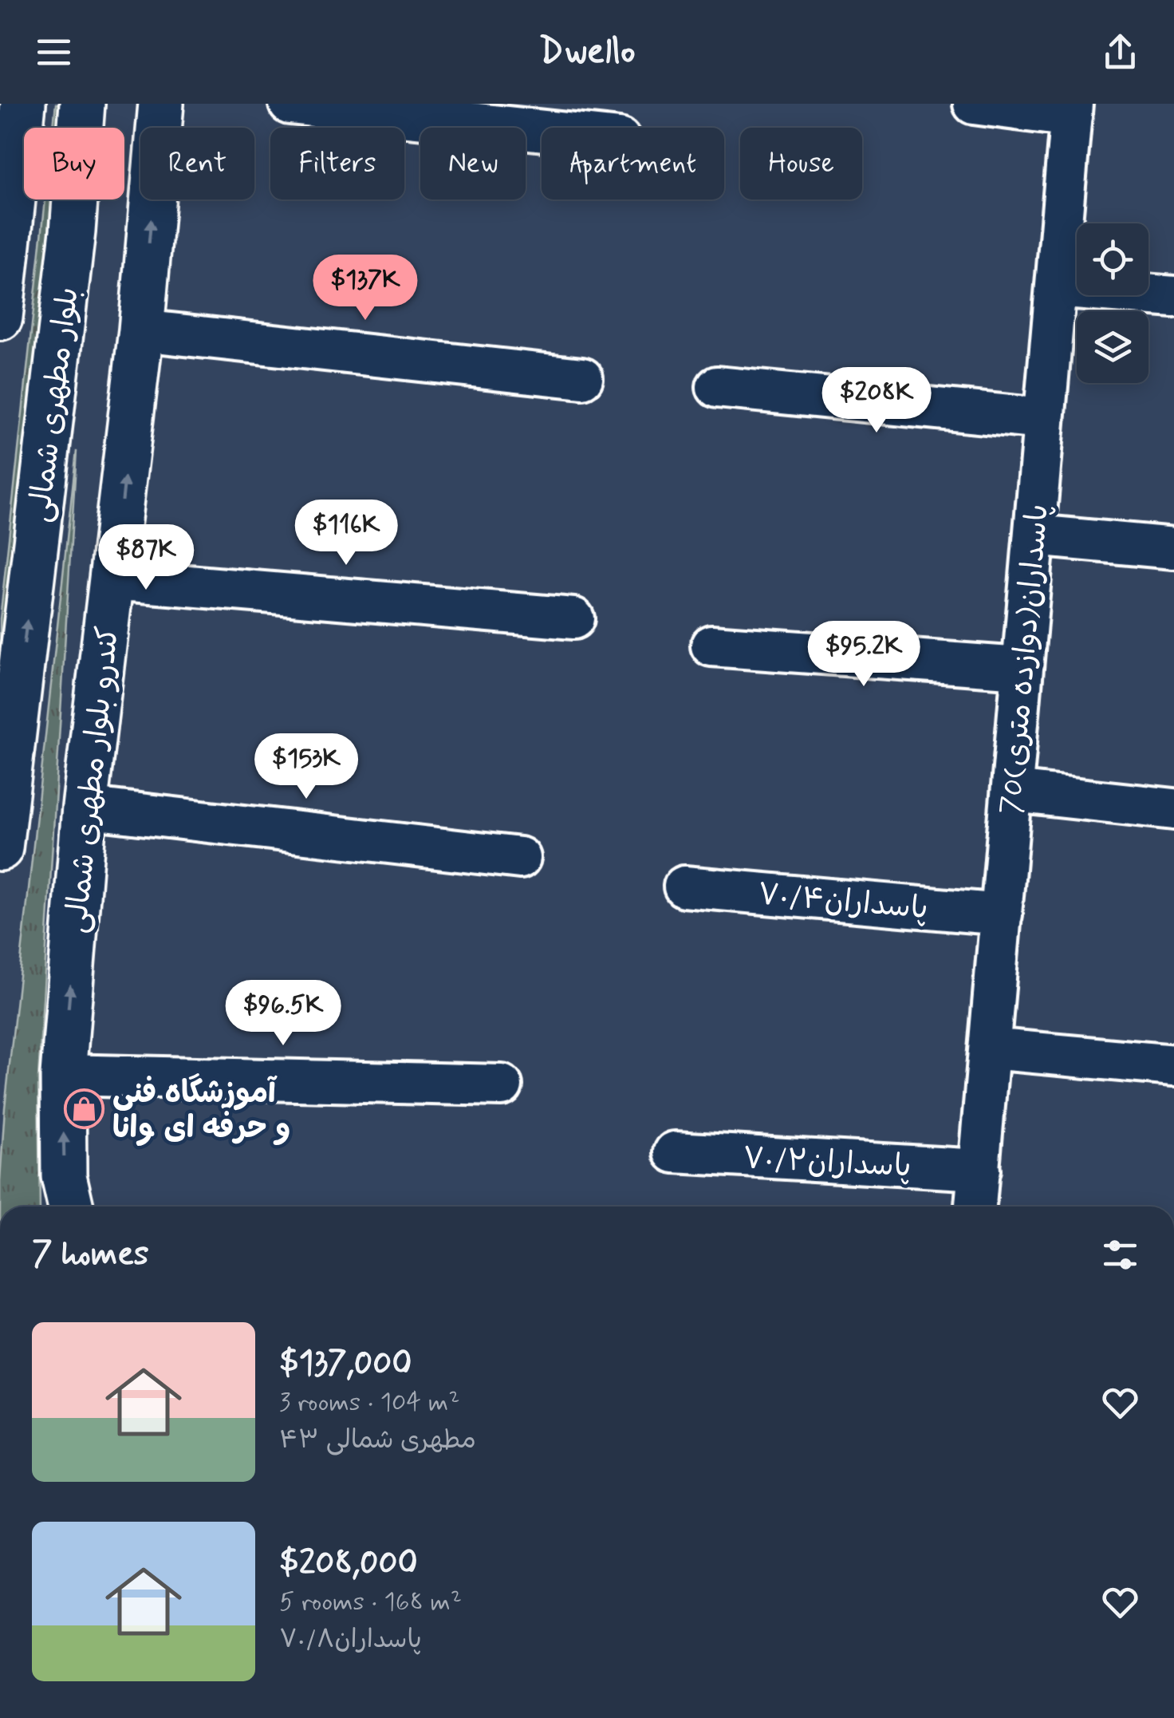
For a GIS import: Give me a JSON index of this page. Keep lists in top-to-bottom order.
{
  "streets": {
    "main road": ["بلوار مطهری شمالی", "کندرو بلوار مطهری شمالی"],
    "street": ["70پاسداران(دوازده متری)", "پاسداران۷۰/۴", "پاسداران۷۰/۲"]
  },
  "crossings": [
    ["70پاسداران(دوازده متری)", "پاسداران۷۰/۴"],
    ["70پاسداران(دوازده متری)", "پاسداران۷۰/۲"]
  ],
  "one_way": ["بلوار مطهری شمالی", "کندرو بلوار مطهری شمالی"],
  "places": {
    "shop": ["آموزشگاه فنی و حرفه ای وانا"]
  },
  "page": {
    "header": "Dwello",
    "chip": [
      "Buy",
      "Rent",
      "Filters",
      "New",
      "Apartment",
      "House"
    ],
    "price": [
      "$137K",
      "$208K",
      "$116K",
      "$87K",
      "$95.2K",
      "$153K",
      "$96.5K"
    ],
    "heading": "7 homes",
    "list": [
      {
        "name": "$137,000",
        "note": "3 rooms · 104 m² · مطهرى شمالى ۴۳"
      },
      {
        "name": "$208,000",
        "note": "5 rooms · 168 m² · پاسداران۷۰/۸"
      }
    ]
  }
}
